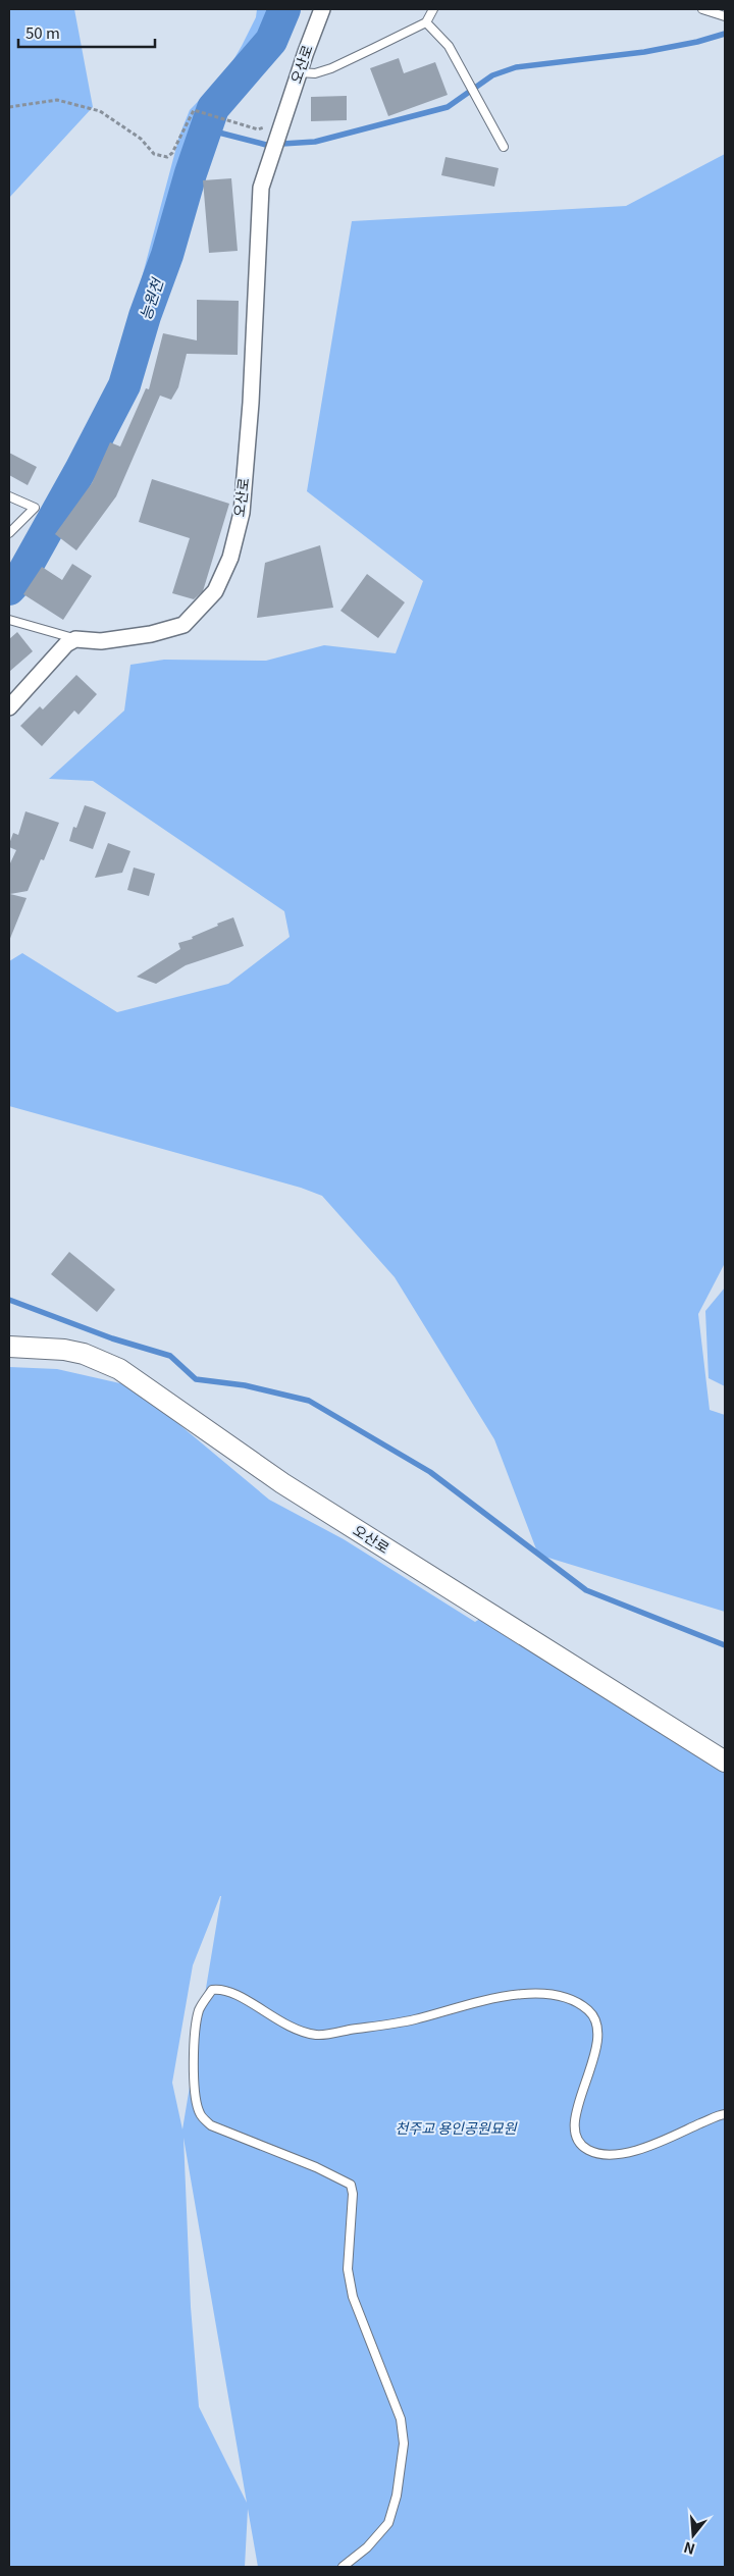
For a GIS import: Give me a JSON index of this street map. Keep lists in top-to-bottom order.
{
  "streets": {
    "street": ["오산로"]
  },
  "water": ["능원천"],
  "parks": ["천주교 용인공원묘원"],
  "scale_bar": "50 m",
  "north": "bottom"
}
